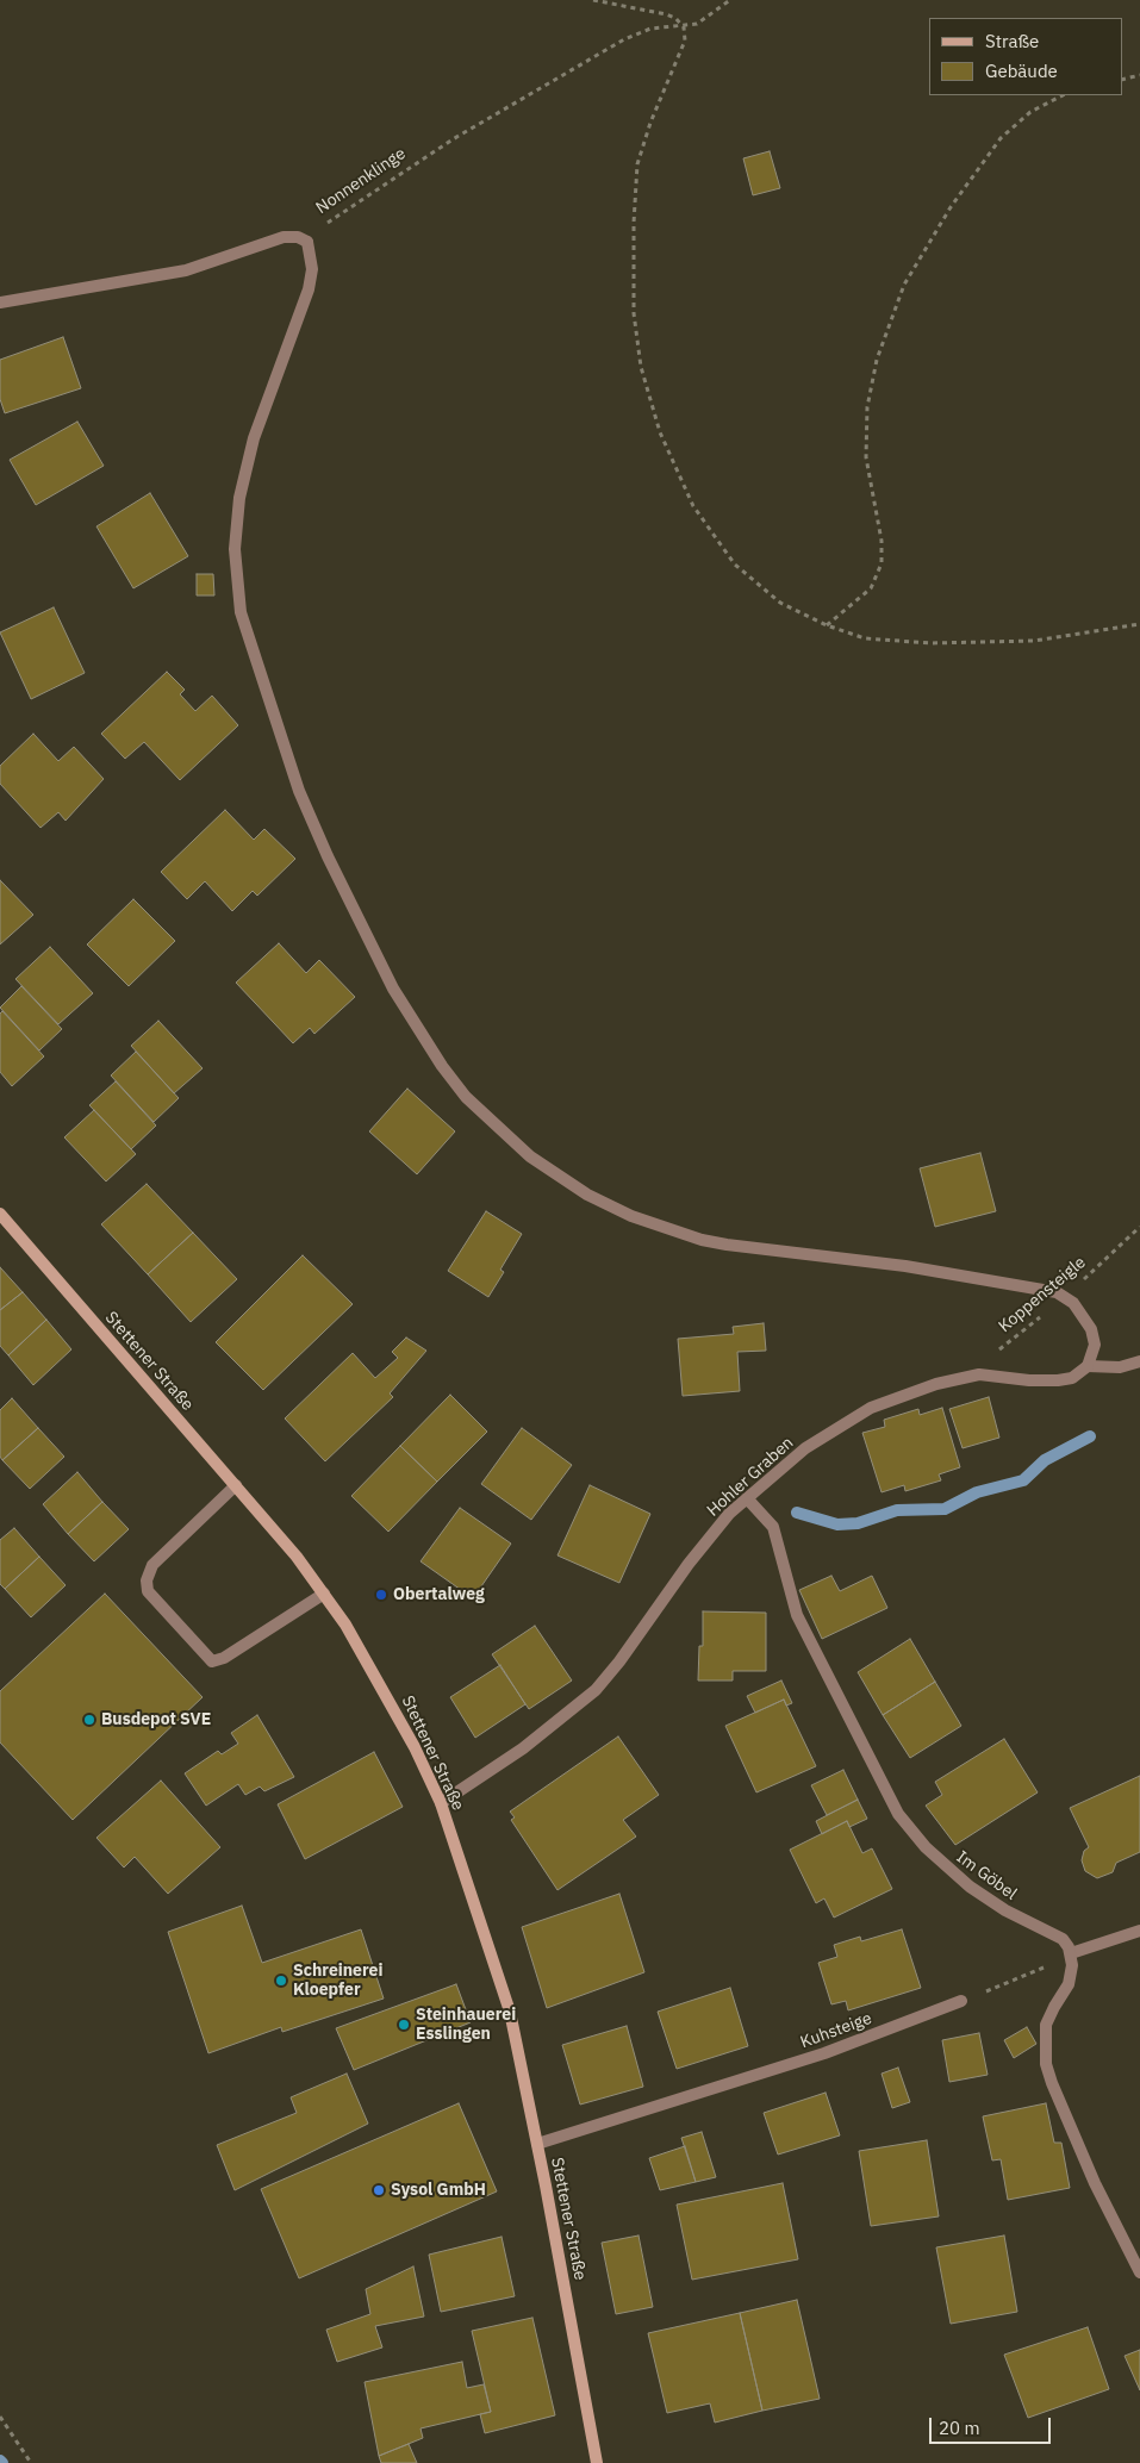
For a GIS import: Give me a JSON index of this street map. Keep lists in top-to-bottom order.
{
  "streets": {
    "main road": ["Stettener Straße"],
    "street": ["Hohler Graben", "Im Göbel", "Kuhsteige"],
    "path": ["Nonnenklinge", "Koppensteigle"]
  },
  "crossings": [
    ["Koppensteigle", "Hohler Graben"],
    ["Stettener Straße", "Hohler Graben"],
    ["Stettener Straße", "Kuhsteige"],
    ["Hohler Graben", "Im Göbel"]
  ],
  "places": [
    "Obertalweg",
    "Busdepot SVE",
    "Schreinerei Kloepfer",
    "Steinhauerei Esslingen",
    "Sysol GmbH"
  ],
  "legend": ["Straße", "Gebäude"],
  "scale_bar": "20 m"
}
